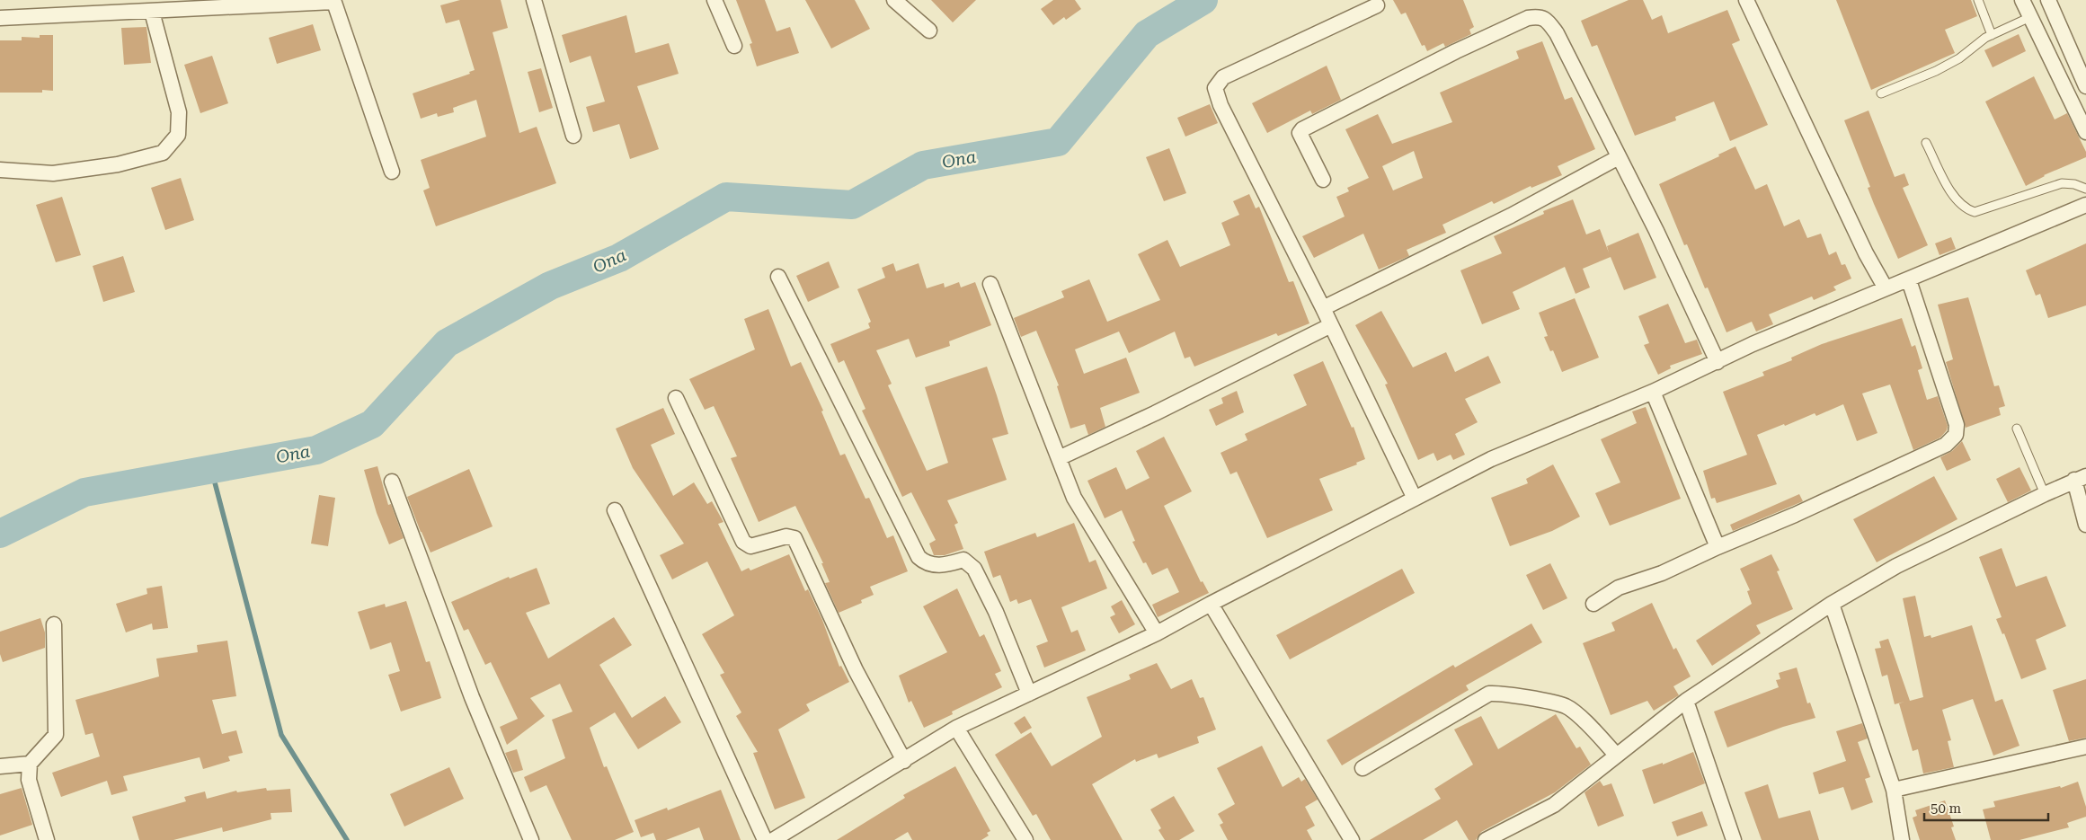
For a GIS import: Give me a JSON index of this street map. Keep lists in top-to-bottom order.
{
  "water": ["Ona"],
  "scale_bar": "50 m"
}
